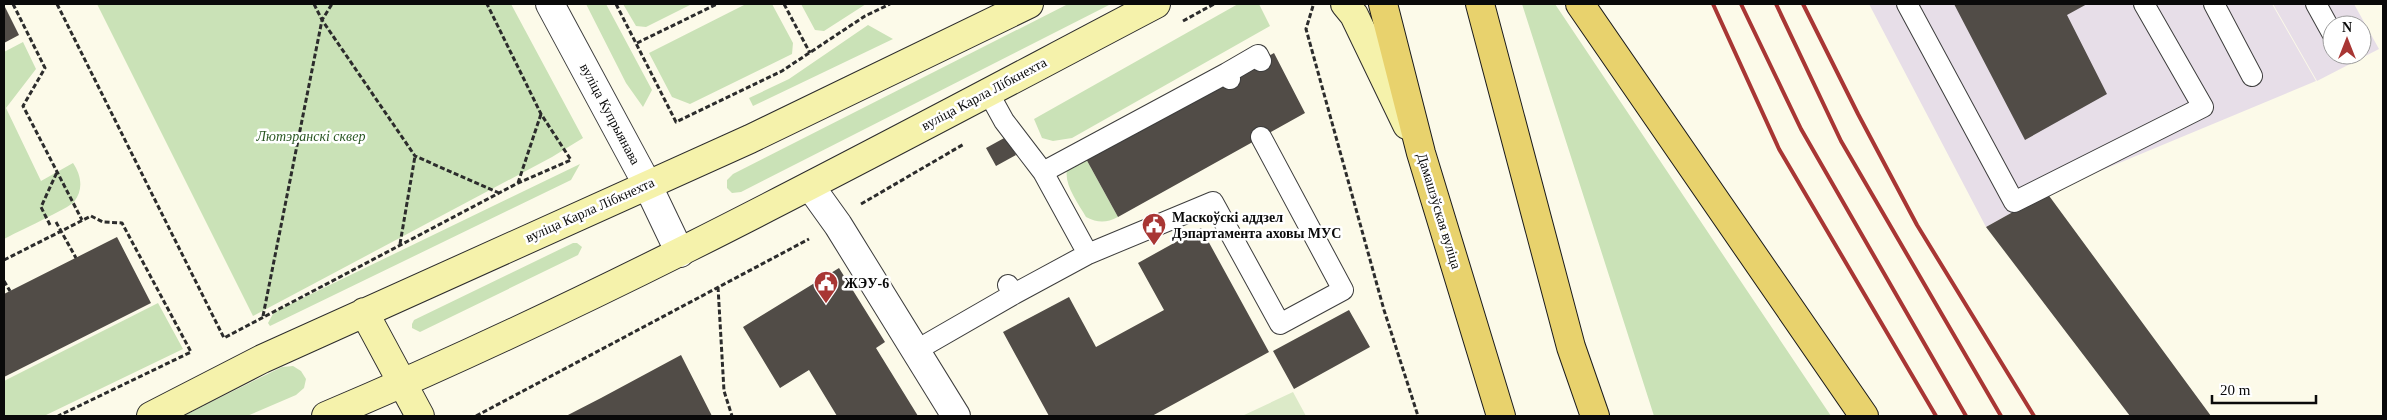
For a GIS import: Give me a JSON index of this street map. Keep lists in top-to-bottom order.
{
  "streets": {
    "main road": ["вуліца Карла Лібкнехта", "Дамашэўская вуліца"],
    "street": ["вуліца Купрыянава"]
  },
  "crossings": [
    ["вуліца Карла Лібкнехта", "вуліца Купрыянава"]
  ],
  "parks": ["Лютэранскі сквер"],
  "places": {
    "public building": ["Маскоўскі аддзел Дэпартамента аховы МУС", "ЖЭУ-6"]
  },
  "scale_bar": "20 m",
  "north": "top"
}
